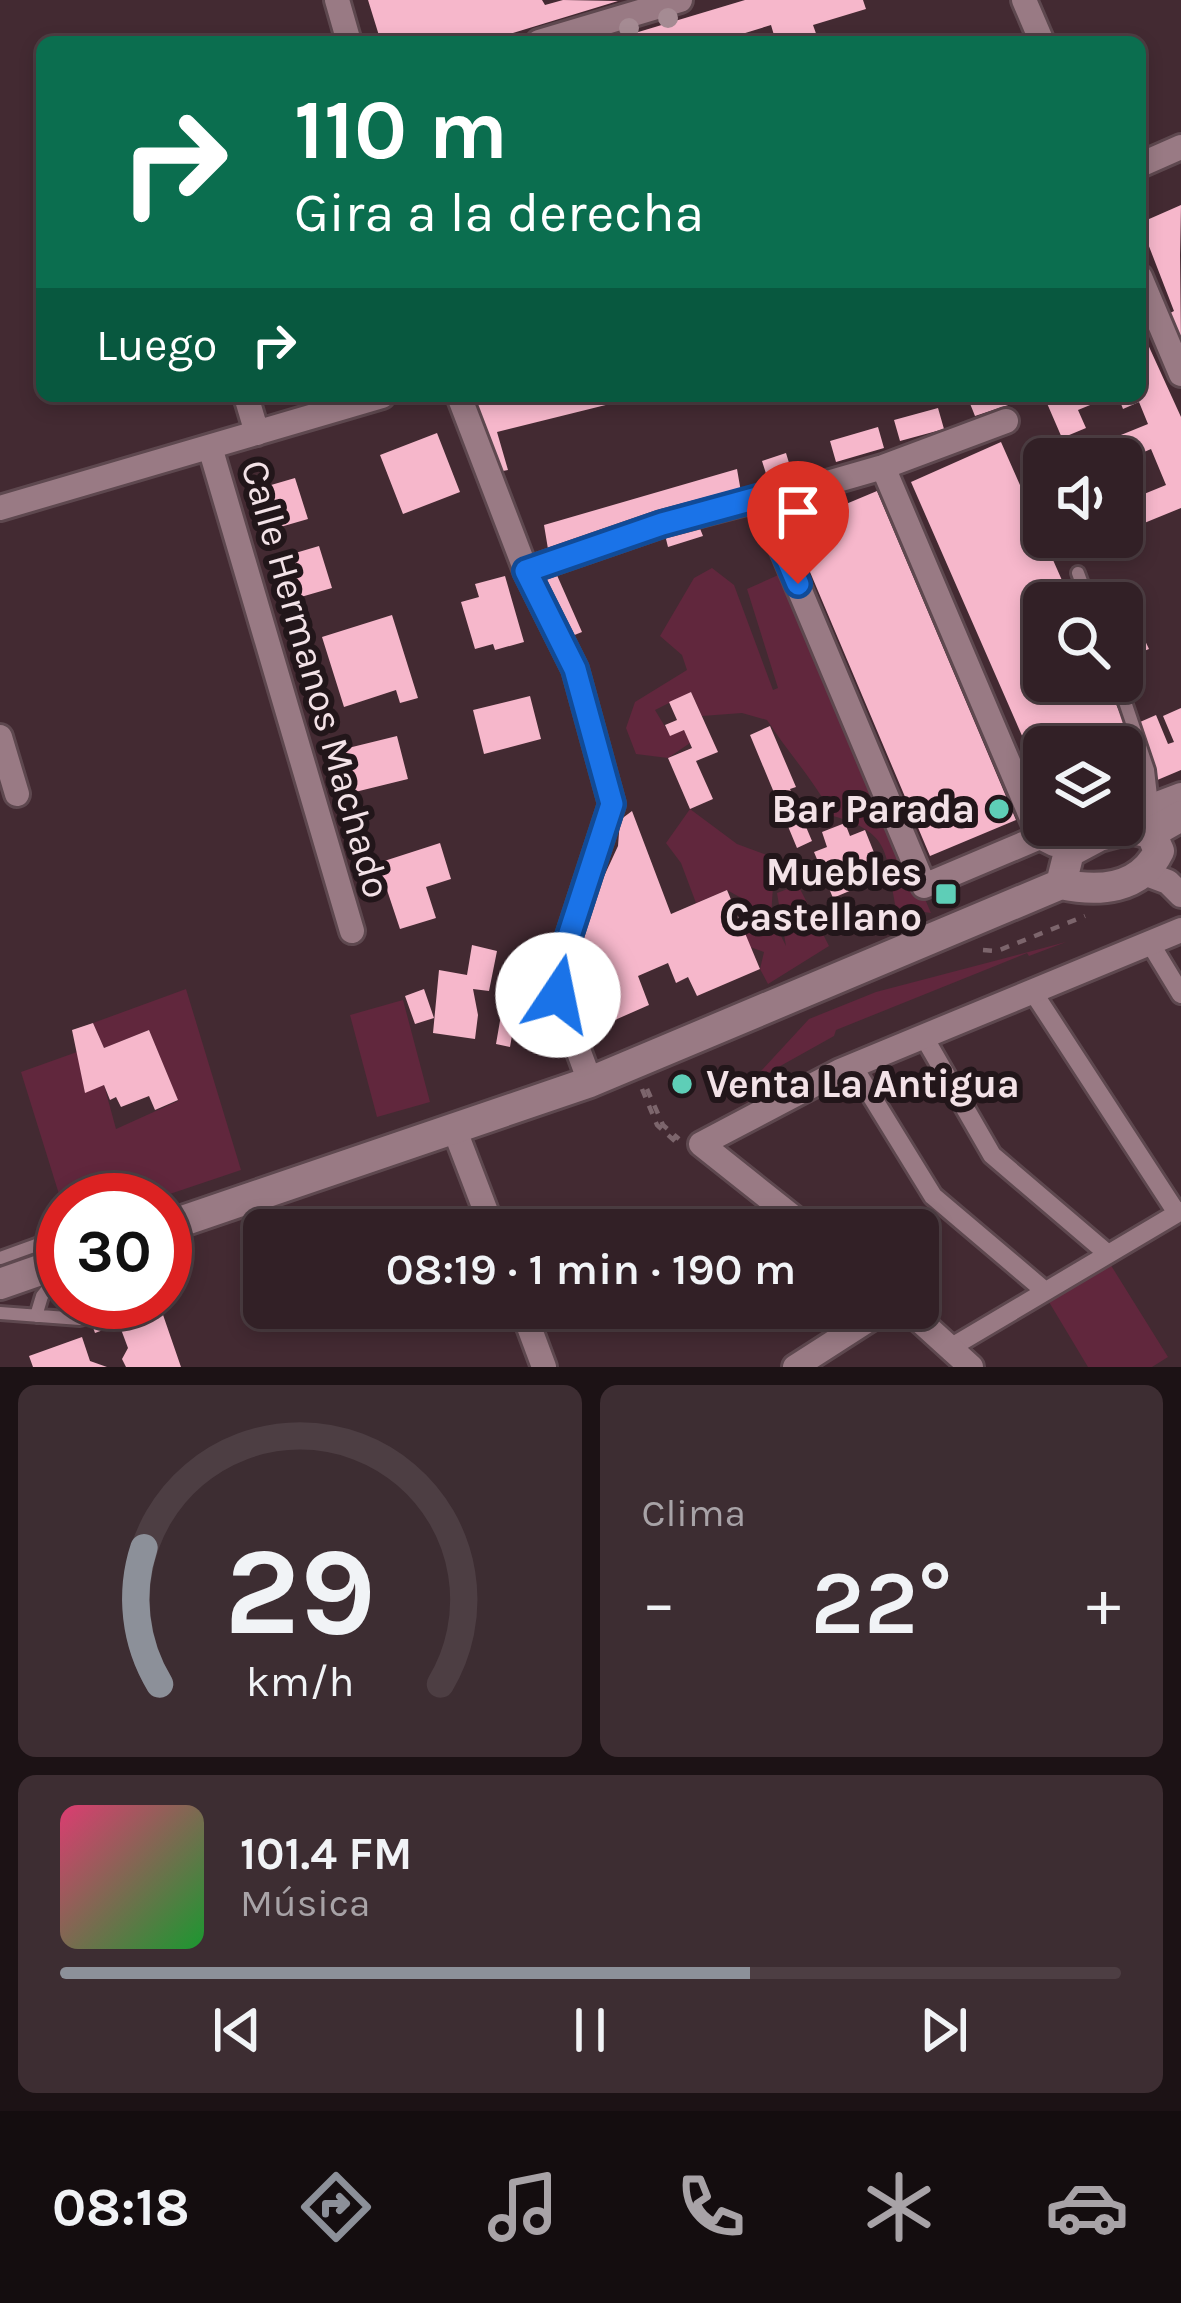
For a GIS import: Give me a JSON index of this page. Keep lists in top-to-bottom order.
{
  "streets": {
    "street": ["Calle Hermanos Machado"]
  },
  "places": {
    "other": ["Bar Parada", "Venta La Antigua"],
    "transit": ["Muebles Castellano"]
  },
  "page": {
    "turn": ["110 m", "Gira a la derecha"],
    "then": "Luego",
    "limit": "30",
    "trip": "08:19 · 1 min · 190 m",
    "tile": "Clima",
    "heat": ["−", "22°", "+"],
    "song": ["101.4 FM", "Música"],
    "tabs": "08:18",
    "gauge": ["29", "km/h"]
  }
}
